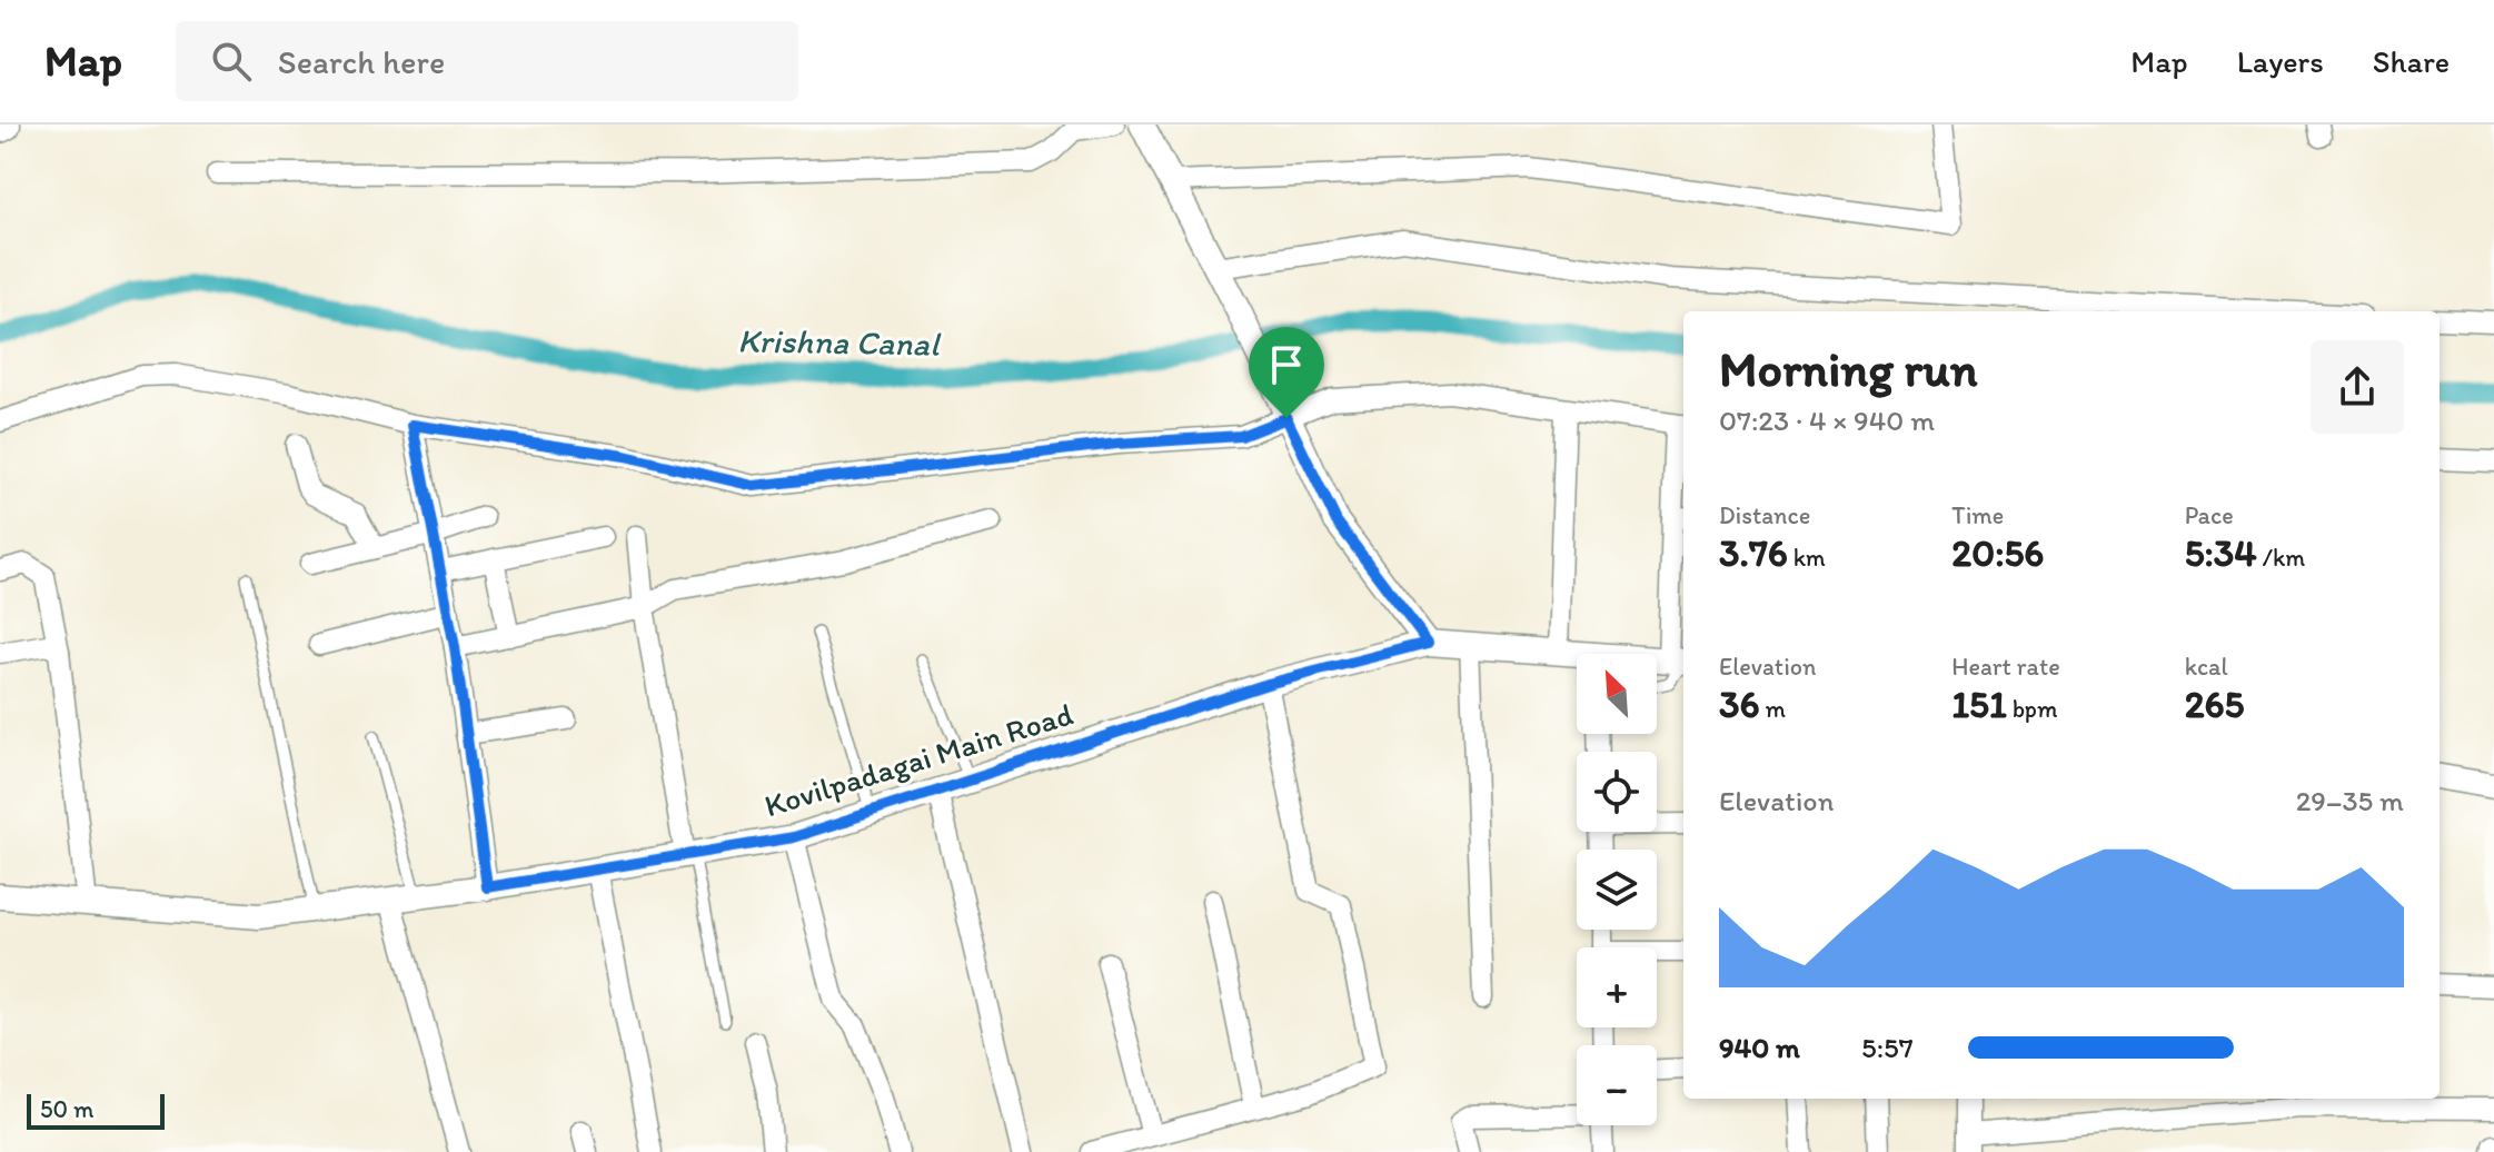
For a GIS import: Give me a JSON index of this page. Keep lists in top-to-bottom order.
{
  "streets": {
    "street": ["Kovilpadagai Main Road"]
  },
  "water": ["Krishna Canal"],
  "scale_bar": "50 m",
  "north": "top left",
  "page": {
    "header": "Map",
    "search": "Search here",
    "nav": ["Map", "Layers", "Share"],
    "heading": ["Morning run", "07:23 · 4 × 940 m"],
    "stats": [
      ["Distance", "3.76 km"],
      ["Time", "20:56"],
      ["Pace", "5:34 /km"],
      ["Elevation", "36 m"],
      ["Heart rate", "151 bpm"],
      ["kcal", "265"]
    ],
    "map_buttons": ["+", "−"],
    "chart": ["Elevation", "29–35 m"],
    "list": [
      {
        "name": "940 m",
        "note": "5:57"
      }
    ],
    "scale": "50 m"
  }
}
